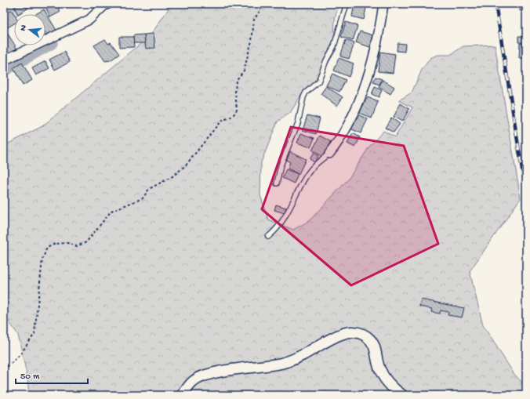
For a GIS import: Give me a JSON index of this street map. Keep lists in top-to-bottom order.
{
  "scale_bar": "50 m",
  "north": "left"
}
